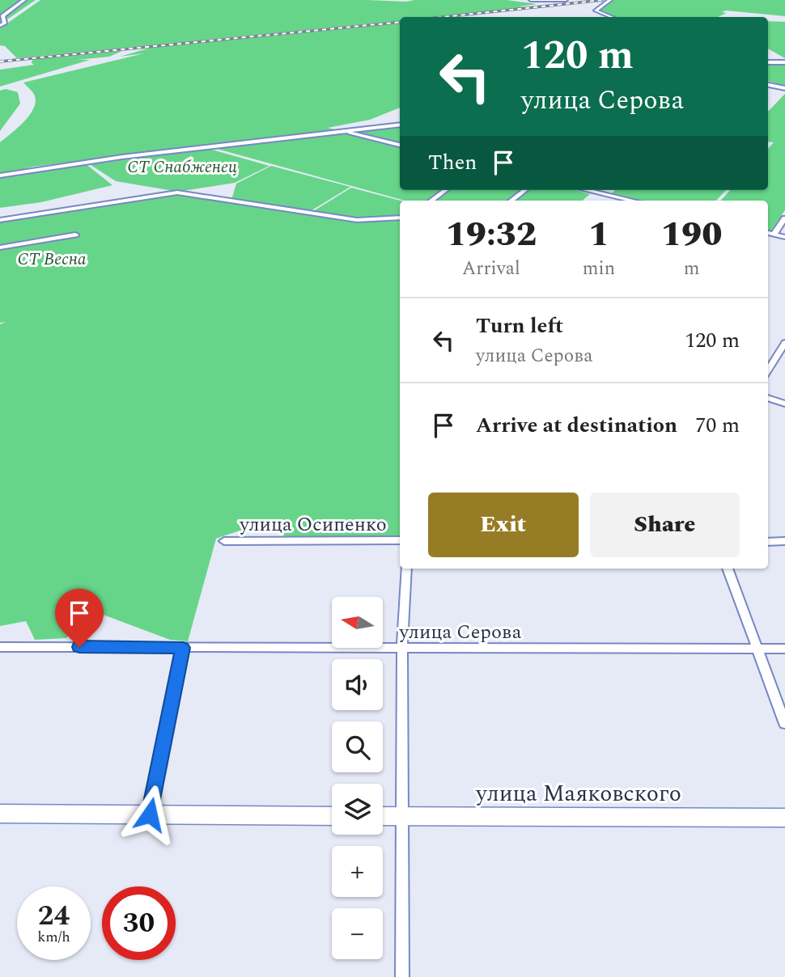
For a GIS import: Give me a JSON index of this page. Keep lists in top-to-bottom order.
{
  "streets": {
    "main road": ["улица Маяковского"],
    "street": ["улица Осипенко", "улица Серова"]
  },
  "parks": ["СТ Снабженец", "СТ Весна"],
  "north": "left",
  "page": {
    "turn": ["120 m", "улица Серова"],
    "then": "Then",
    "eta": [
      "19:32",
      "Arrival",
      "1",
      "min",
      "190",
      "m"
    ],
    "list": [
      {
        "name": "Turn left",
        "note": "улица Серова",
        "value": "120 m"
      },
      {
        "name": "Arrive at destination",
        "value": "70 m"
      }
    ],
    "buttons": ["Exit", "Share"],
    "map_buttons": ["+", "−"],
    "speed": "24 km/h",
    "limit": "30"
  }
}
